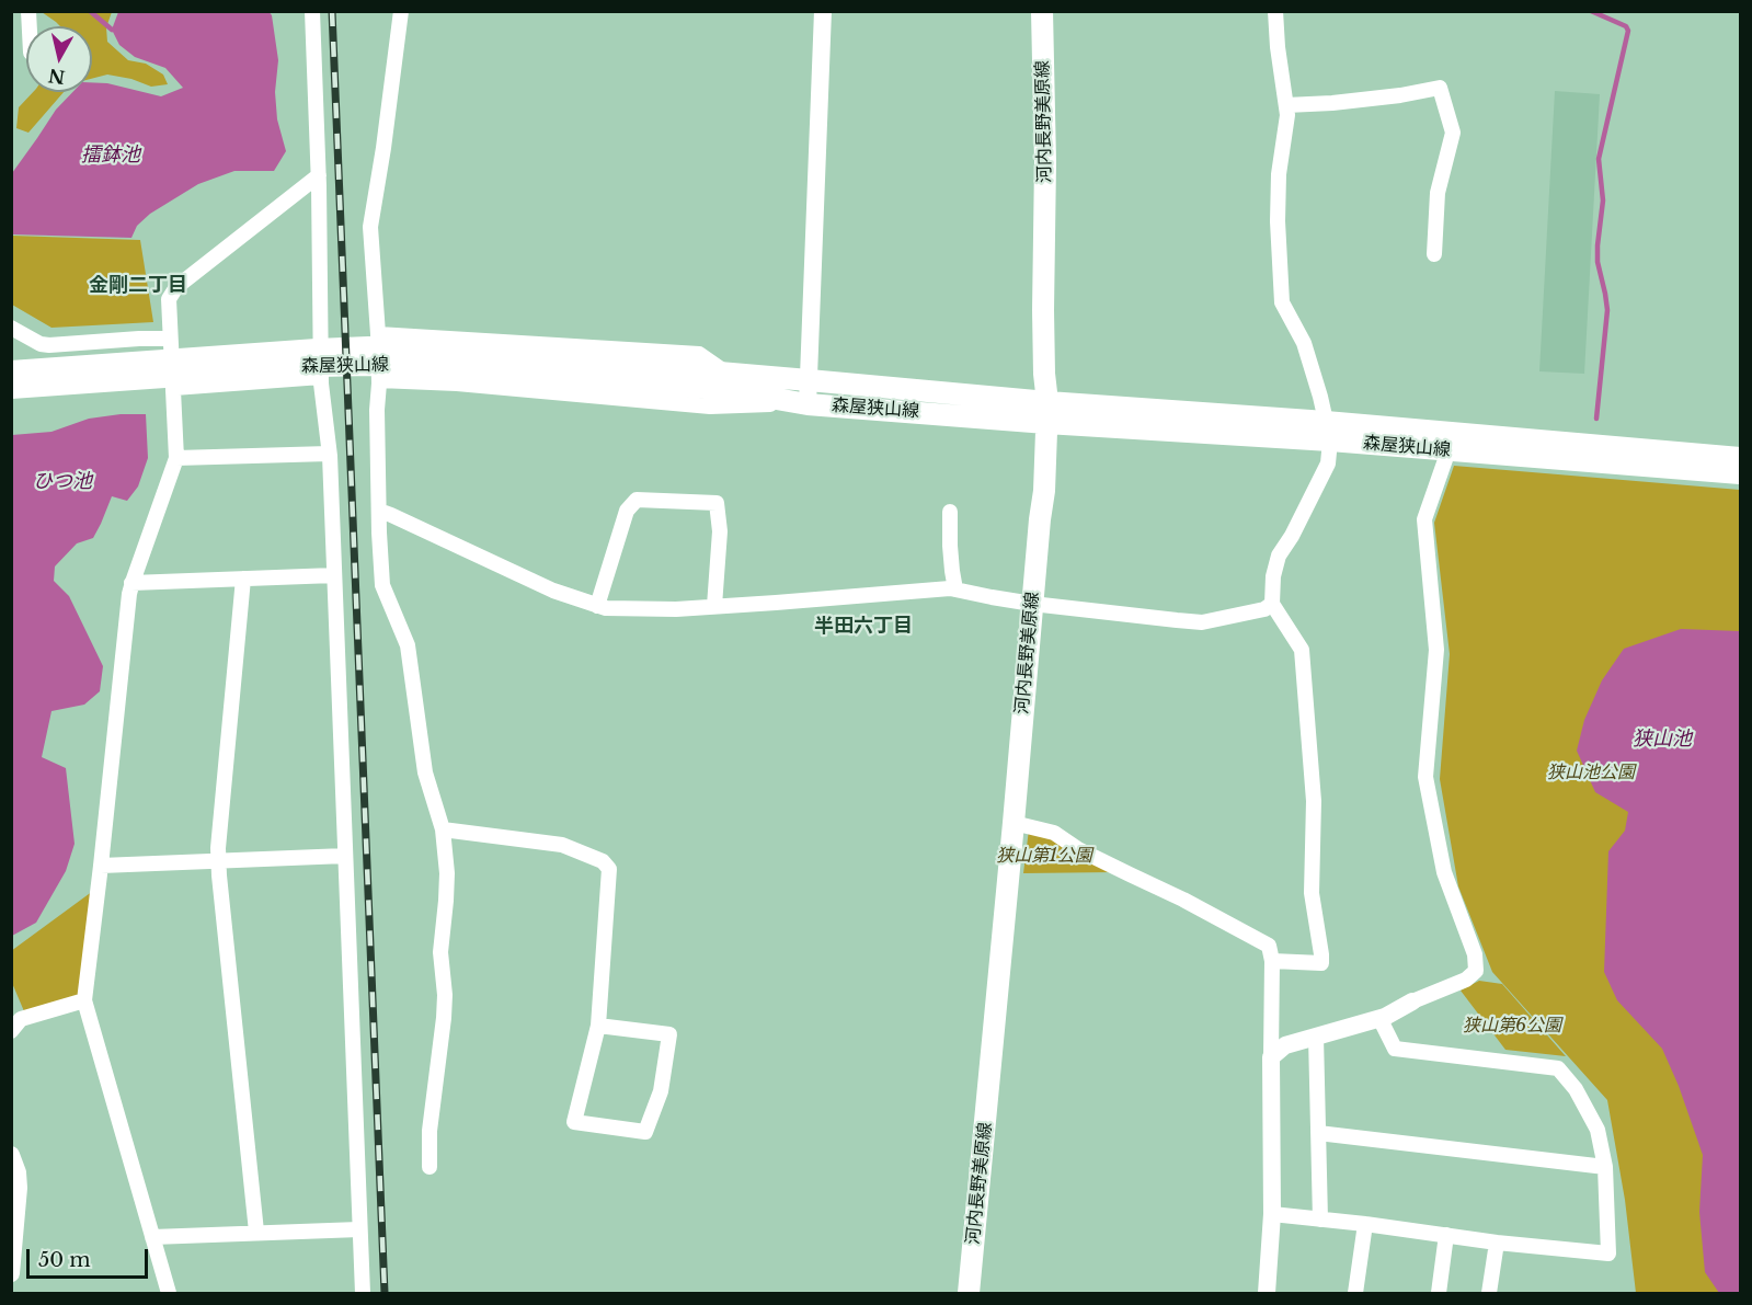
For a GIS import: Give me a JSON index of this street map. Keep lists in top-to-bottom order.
{
  "streets": {
    "main road": ["河内長野美原線", "森屋狭山線"]
  },
  "crossings": [
    ["河内長野美原線", "森屋狭山線"]
  ],
  "districts": ["金剛二丁目", "半田六丁目"],
  "water": ["擂鉢池", "ひつ池", "狭山池"],
  "parks": ["狭山池公園", "狭山第1公園", "狭山第6公園"],
  "scale_bar": "50 m",
  "north": "bottom"
}
